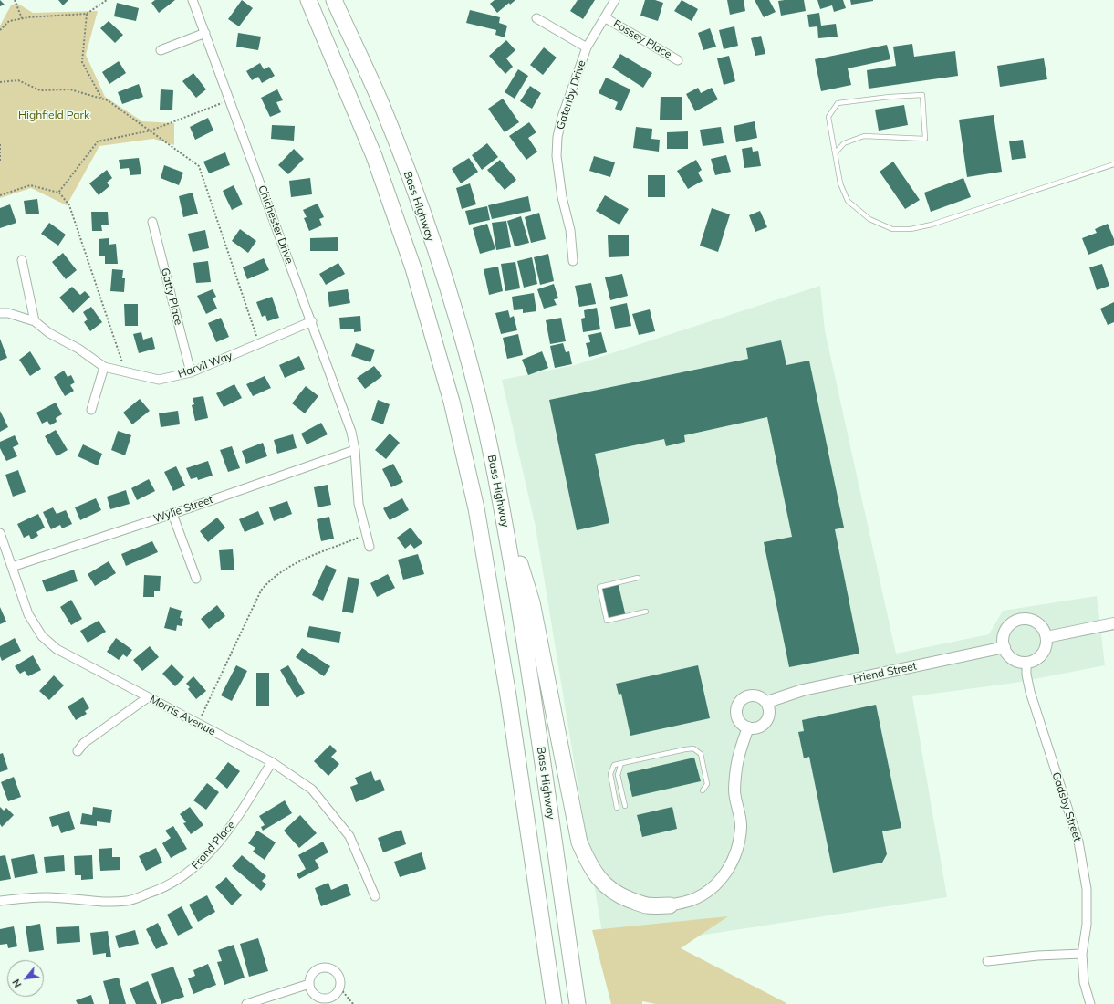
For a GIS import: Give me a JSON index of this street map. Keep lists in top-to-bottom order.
{
  "streets": {
    "highway": ["Bass Highway"],
    "street": [
      "Fossey Place",
      "Gatenby Drive",
      "Chichester Drive",
      "Gatty Place",
      "Harvil Way",
      "Wylie Street",
      "Friend Street",
      "Morris Avenue",
      "Gadsby Street",
      "Frond Place"
    ]
  },
  "crossings": [
    ["Fossey Place", "Gatenby Drive"],
    ["Chichester Drive", "Harvil Way"],
    ["Chichester Drive", "Wylie Street"],
    ["Gatty Place", "Harvil Way"],
    ["Wylie Street", "Morris Avenue"],
    ["Friend Street", "Gadsby Street"],
    ["Morris Avenue", "Frond Place"]
  ],
  "parks": ["Highfield Park"],
  "north": "bottom left"
}
